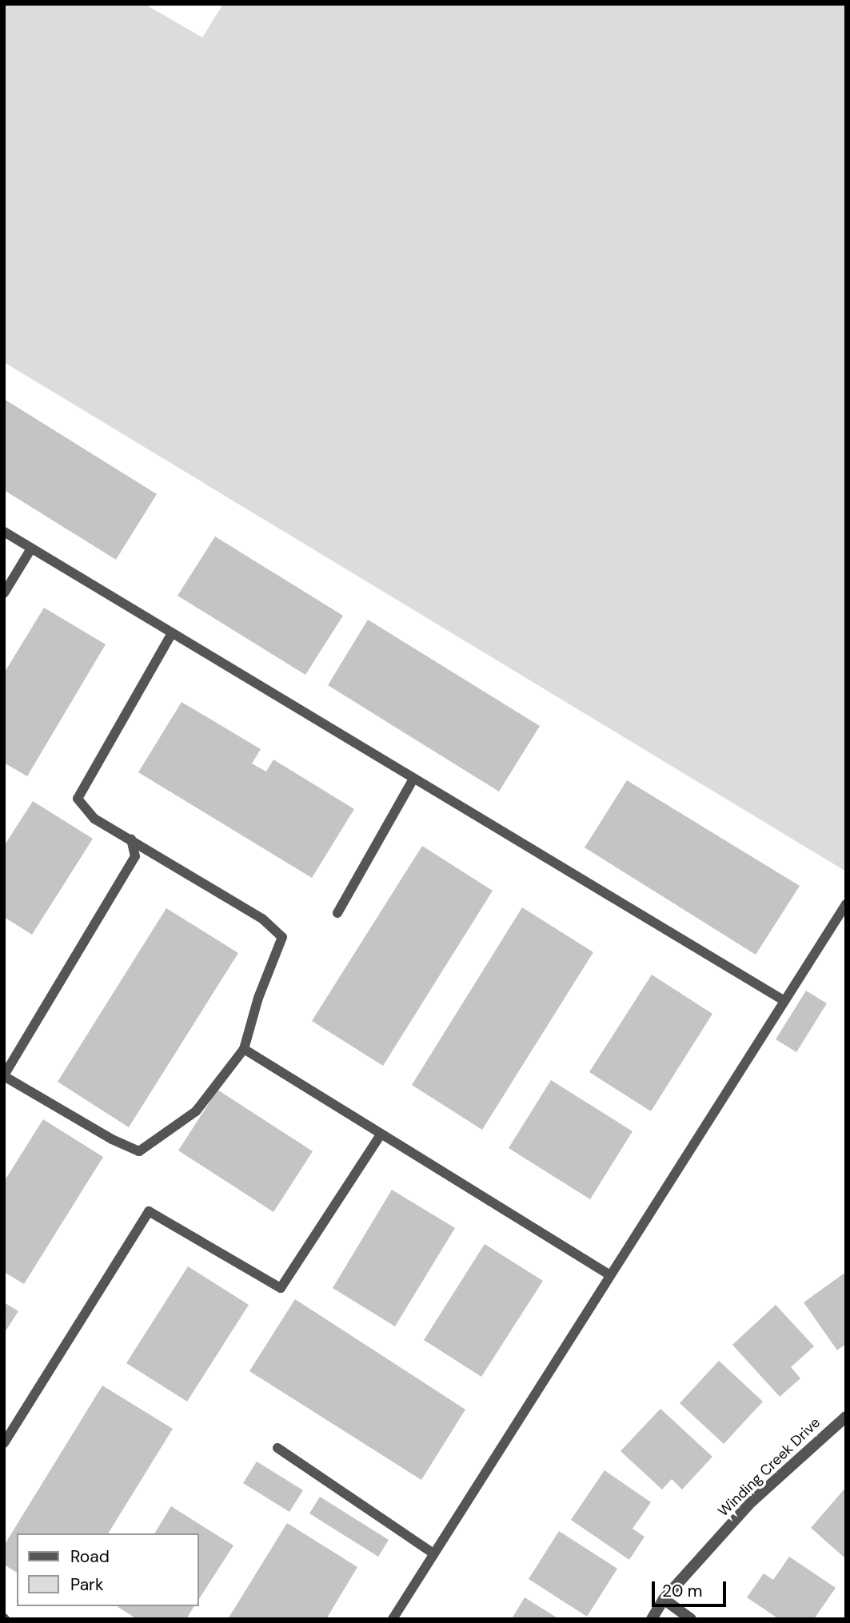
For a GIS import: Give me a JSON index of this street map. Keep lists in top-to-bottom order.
{
  "streets": {
    "street": ["Winding Creek Drive"]
  },
  "legend": ["Road", "Park"],
  "scale_bar": "20 m"
}
